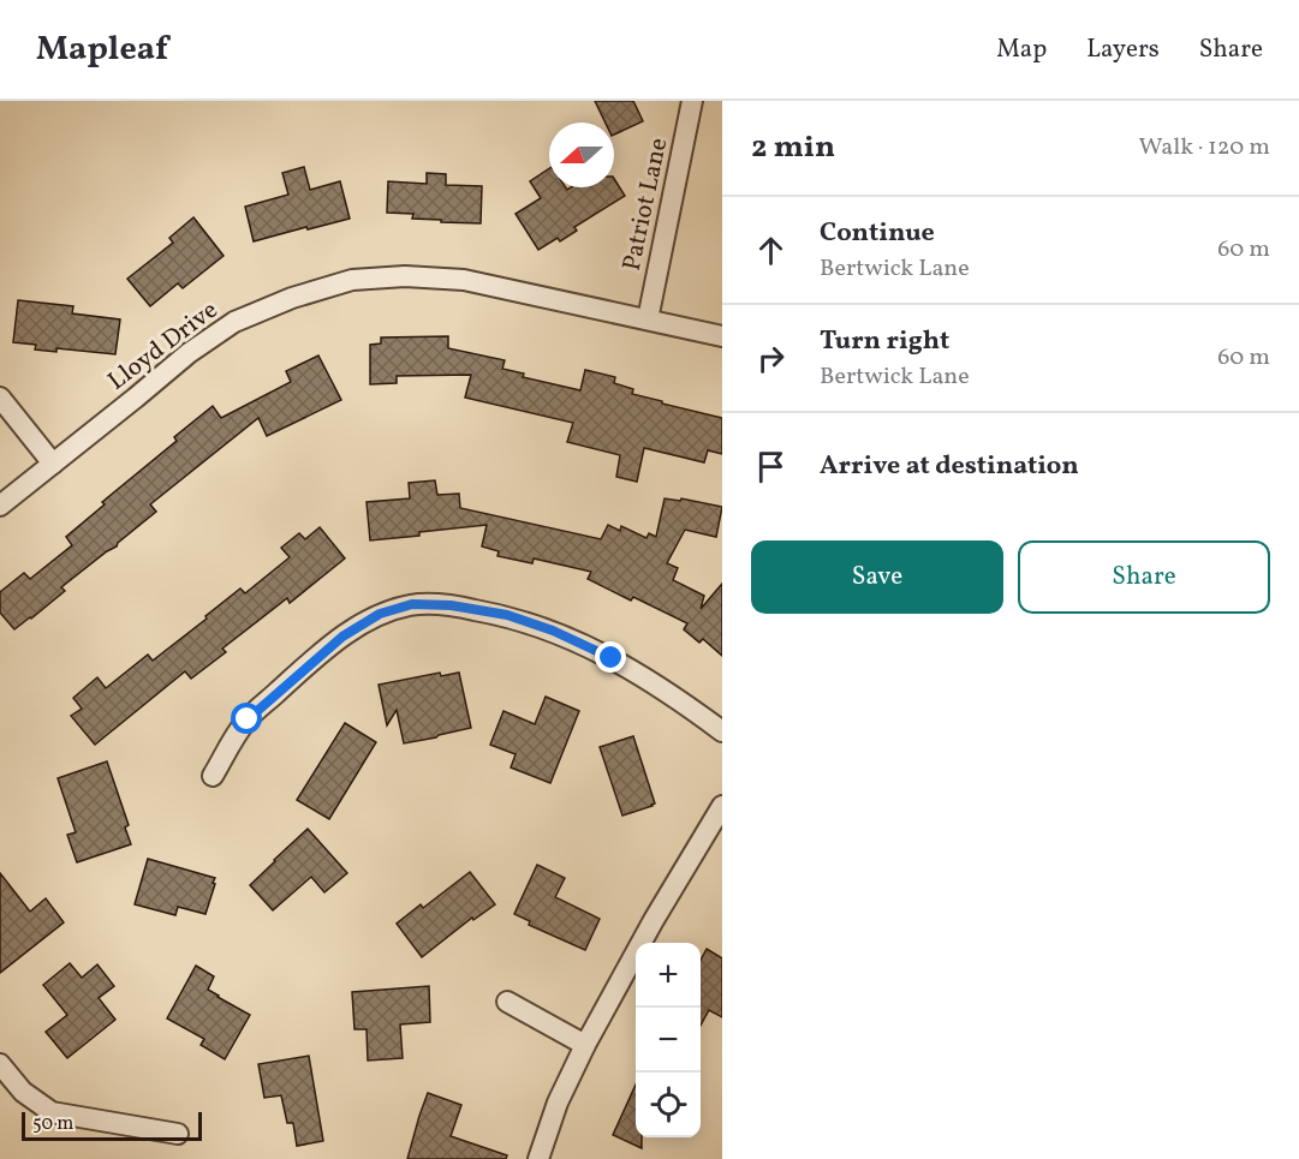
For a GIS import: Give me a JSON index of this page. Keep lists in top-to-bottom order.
{
  "streets": {
    "street": ["Patriot Lane", "Lloyd Drive"]
  },
  "crossings": [
    ["Patriot Lane", "Lloyd Drive"]
  ],
  "scale_bar": "50 m",
  "north": "left",
  "page": {
    "header": "Mapleaf",
    "nav": ["Map", "Layers", "Share"],
    "heading": ["2 min", "Walk · 120 m"],
    "list": [
      ["Continue", "Bertwick Lane", "60 m"],
      ["Turn right", "Bertwick Lane", "60 m"],
      "Arrive at destination"
    ],
    "buttons": ["Save", "Share"],
    "map_buttons": ["+", "−"],
    "scale": "50 m"
  }
}
